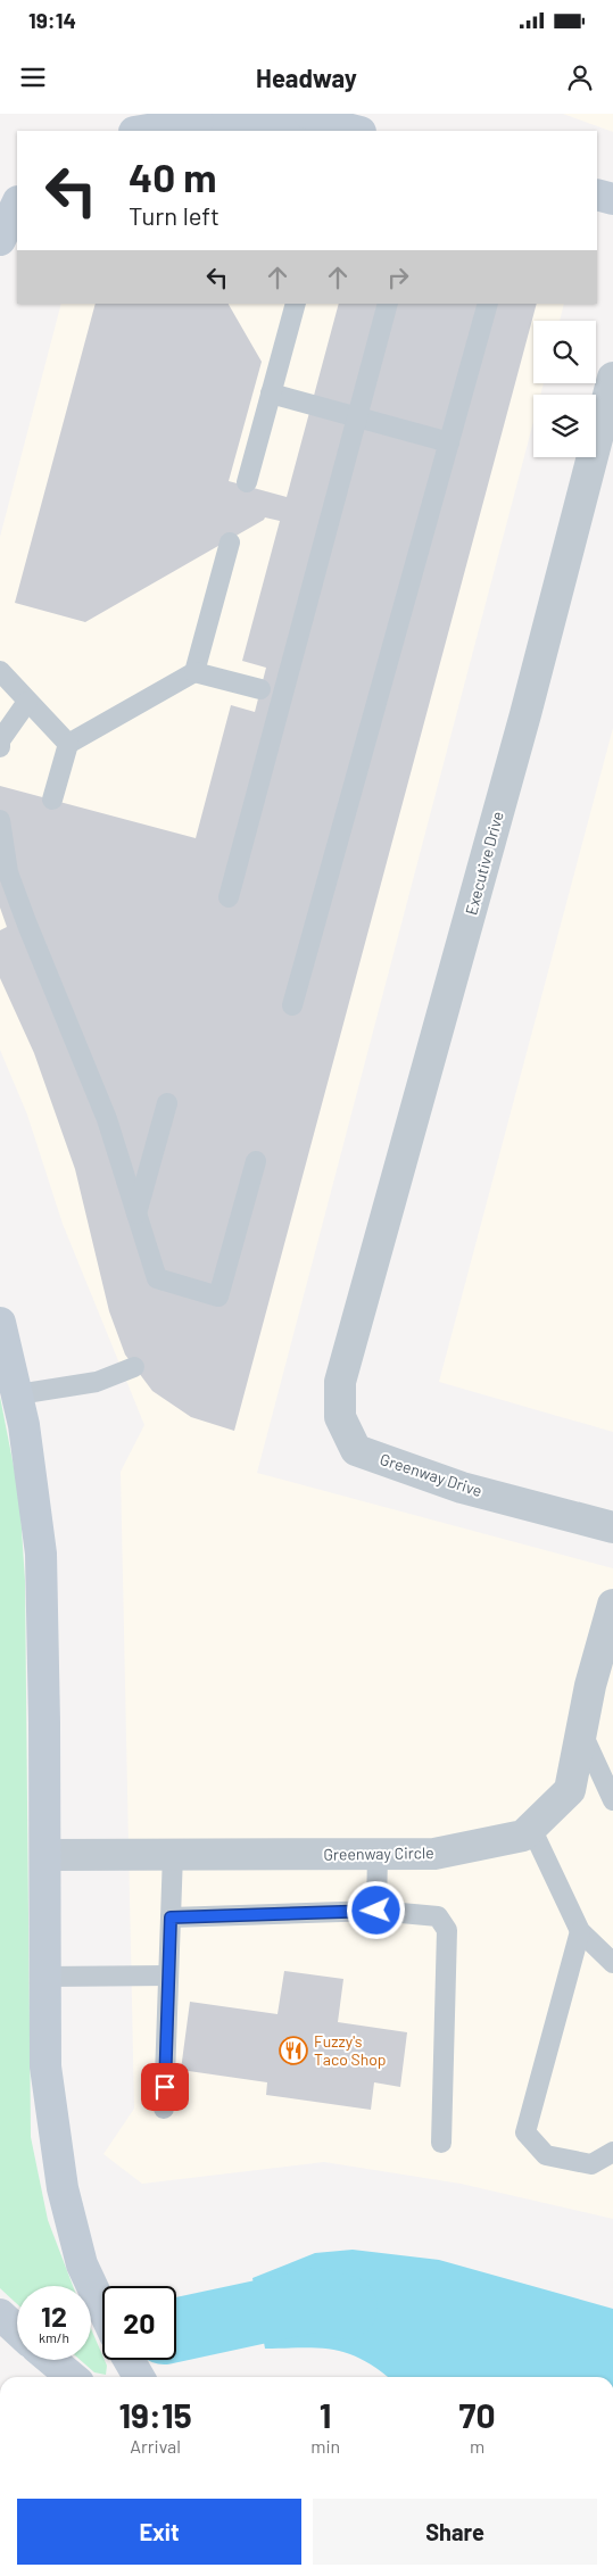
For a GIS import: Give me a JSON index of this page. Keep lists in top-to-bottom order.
{
  "streets": {
    "street": ["Executive Drive", "Greenway Drive", "Greenway Circle"]
  },
  "crossings": [
    ["Executive Drive", "Greenway Drive"]
  ],
  "places": {
    "restaurant": ["Fuzzy's Taco Shop"]
  },
  "page": {
    "status": "19:14",
    "header": "Headway",
    "turn": ["40 m", "Turn left"],
    "speed": "12 km/h",
    "limit": "20",
    "eta": [
      "19:15",
      "Arrival",
      "1",
      "min",
      "70",
      "m"
    ],
    "buttons": ["Exit", "Share"]
  }
}
